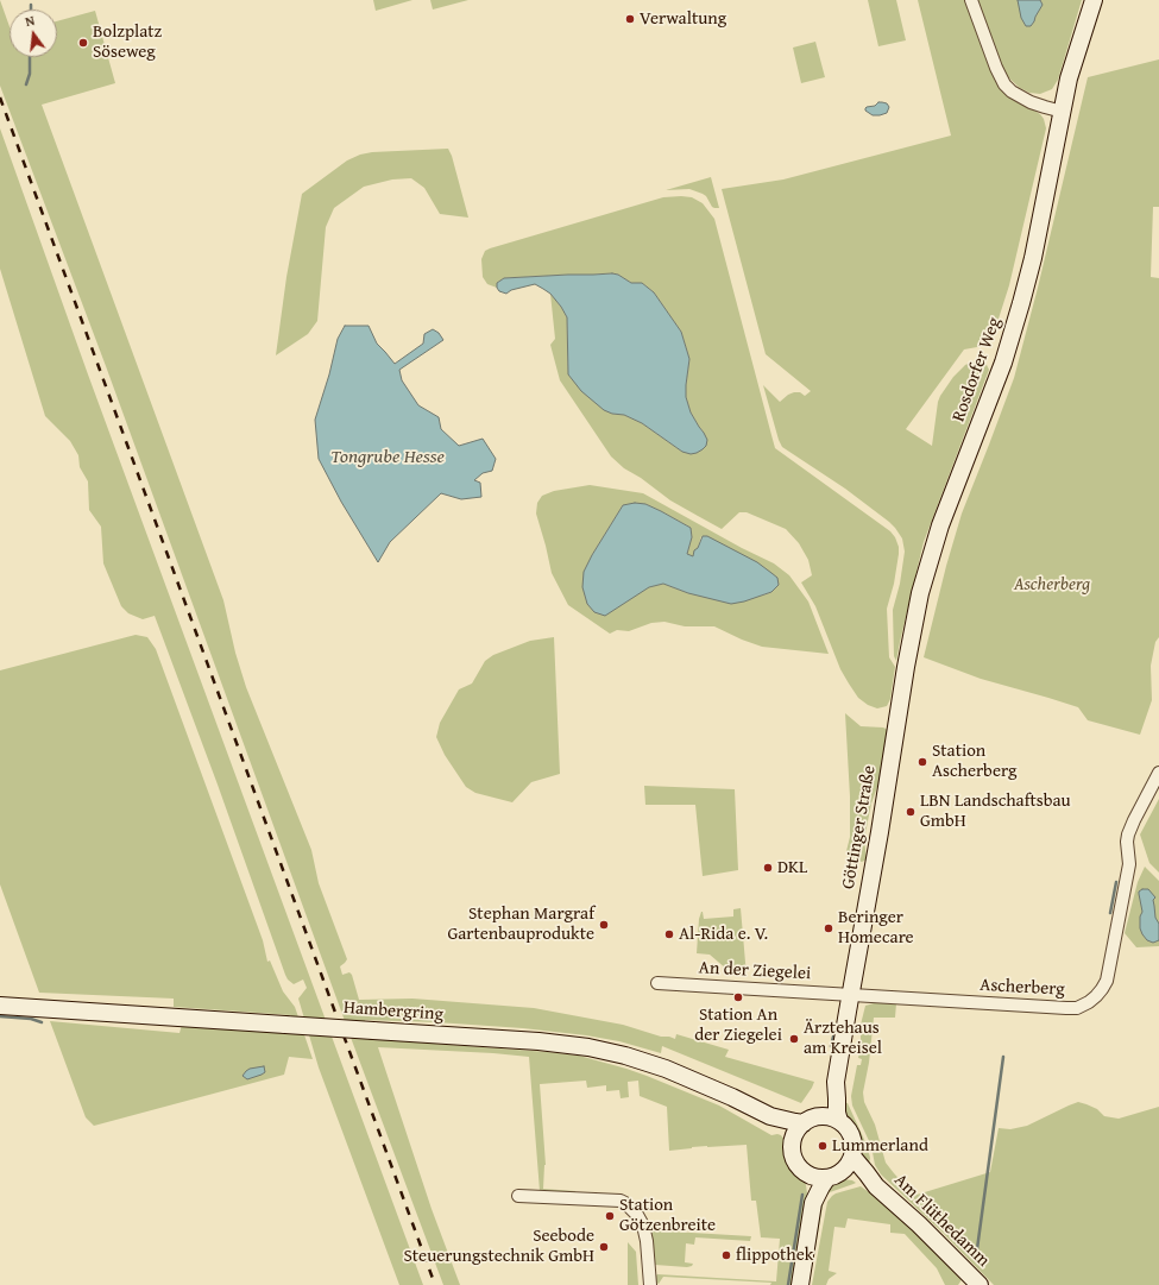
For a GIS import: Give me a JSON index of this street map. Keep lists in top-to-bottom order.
{
  "streets": {
    "main road": [
      "Rosdorfer Weg",
      "Göttinger Straße",
      "Hambergring",
      "Am Flüthedamm"
    ],
    "street": ["An der Ziegelei", "Ascherberg"]
  },
  "crossings": [
    ["Rosdorfer Weg", "Göttinger Straße"],
    ["Göttinger Straße", "An der Ziegelei"],
    ["Göttinger Straße", "Ascherberg"],
    ["Göttinger Straße", "Hambergring"],
    ["Göttinger Straße", "Am Flüthedamm"],
    ["An der Ziegelei", "Ascherberg"],
    ["Hambergring", "Am Flüthedamm"]
  ],
  "water": ["Tongrube Hesse"],
  "parks": ["Ascherberg"],
  "places": [
    "Verwaltung",
    "Bolzplatz Söseweg",
    "Station Ascherberg",
    "LBN Landschaftsbau GmbH",
    "DKL",
    "Stephan Margraf Gartenbauprodukte",
    "Beringer Homecare",
    "Al-Rida e. V.",
    "Station An der Ziegelei",
    "Ärztehaus am Kreisel",
    "Lummerland",
    "Station Götzenbreite",
    "Seebode Steuerungstechnik GmbH",
    "flippothek"
  ],
  "north": "top"
}
